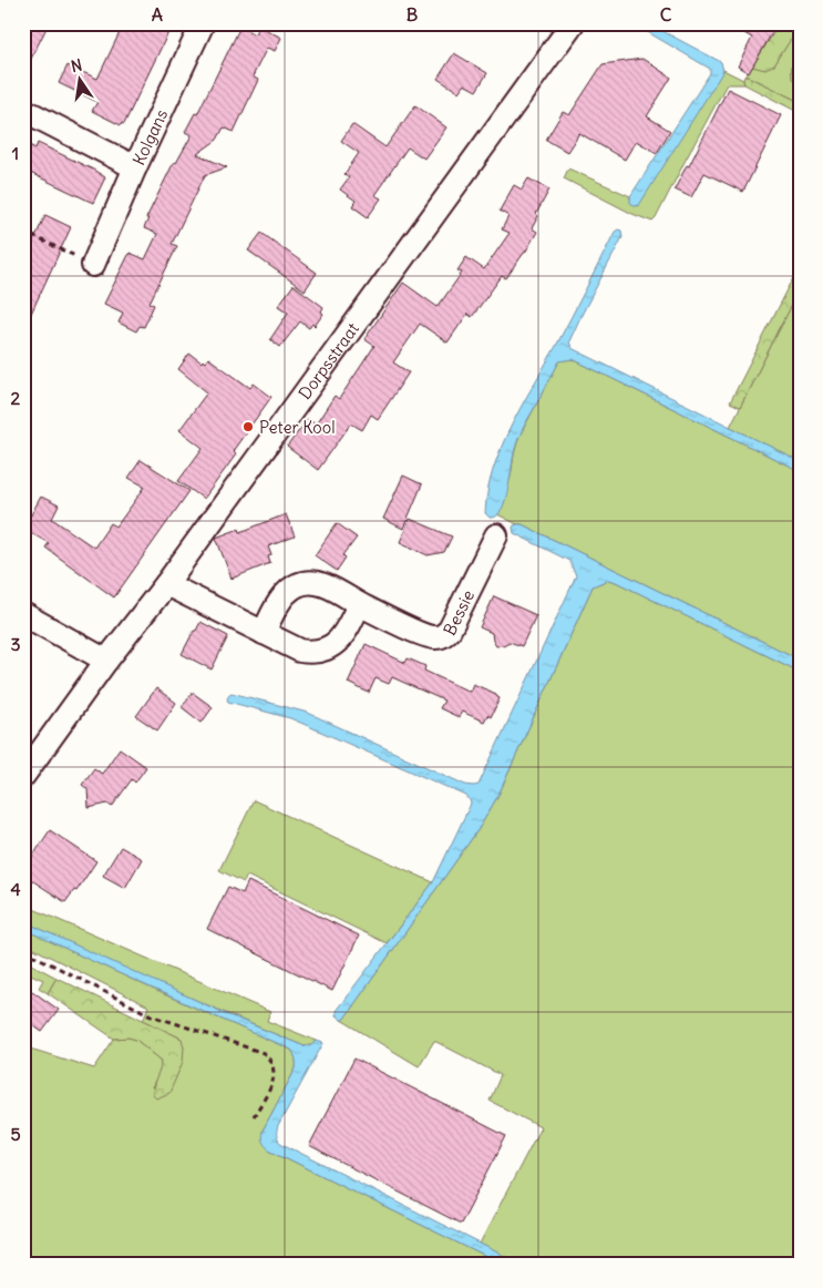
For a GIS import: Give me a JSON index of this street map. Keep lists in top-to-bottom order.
{
  "streets": {
    "street": ["Kolgans", "Dorpsstraat", "Bessie"]
  },
  "places": ["Peter Kool"],
  "north": "top",
  "grid": {
    "columns": ["A", "B", "C"],
    "rows": [
      "1",
      "2",
      "3",
      "4",
      "5"
    ]
  }
}
